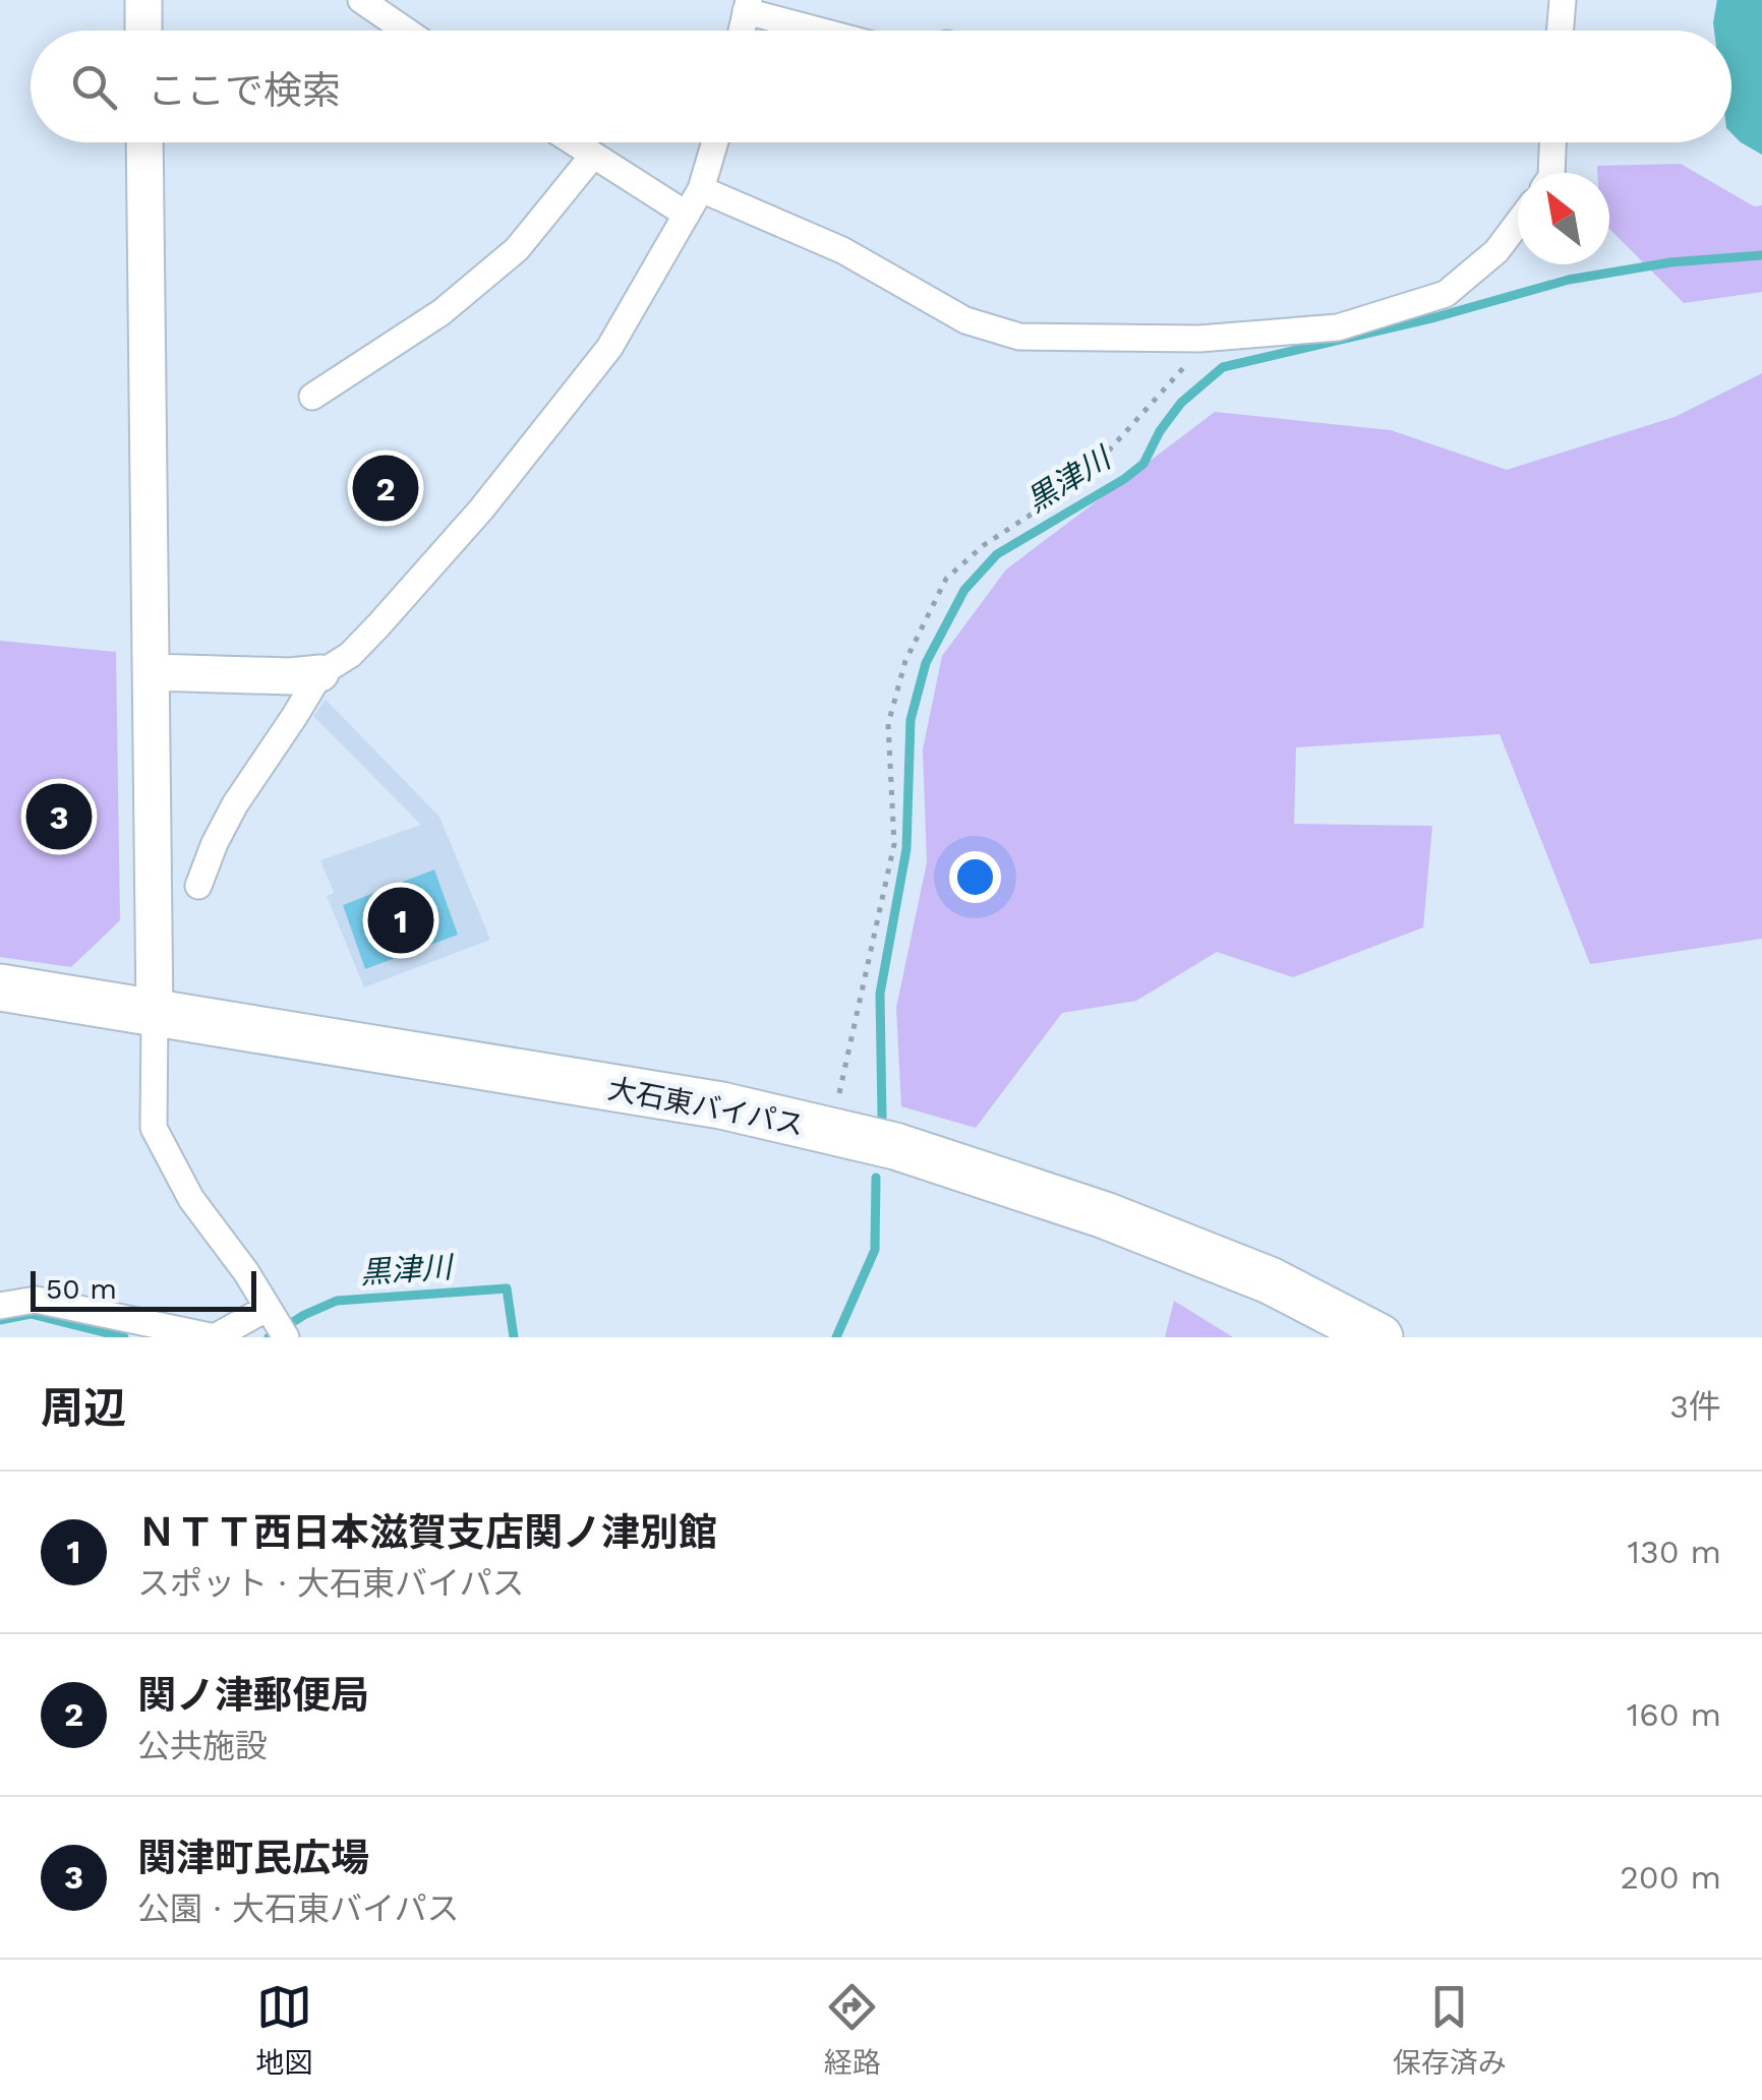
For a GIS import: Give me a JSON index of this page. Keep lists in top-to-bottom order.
{
  "streets": {
    "highway": ["大石東バイパス"]
  },
  "water": ["黒津川"],
  "scale_bar": "50 m",
  "north": "top left",
  "page": {
    "search": "ここで検索",
    "pins": ["2", "3", "1"],
    "scale": "50 m",
    "heading": ["周辺", "3件"],
    "list": [
      {
        "mark": "1",
        "name": "ＮＴＴ西日本滋賀支店関ノ津別館",
        "note": "スポット · 大石東バイパス",
        "value": "130 m"
      },
      {
        "mark": "2",
        "name": "関ノ津郵便局",
        "note": "公共施設",
        "value": "160 m"
      },
      {
        "mark": "3",
        "name": "関津町民広場",
        "note": "公園 · 大石東バイパス",
        "value": "200 m"
      }
    ],
    "nav": ["地図", "経路", "保存済み"]
  }
}
